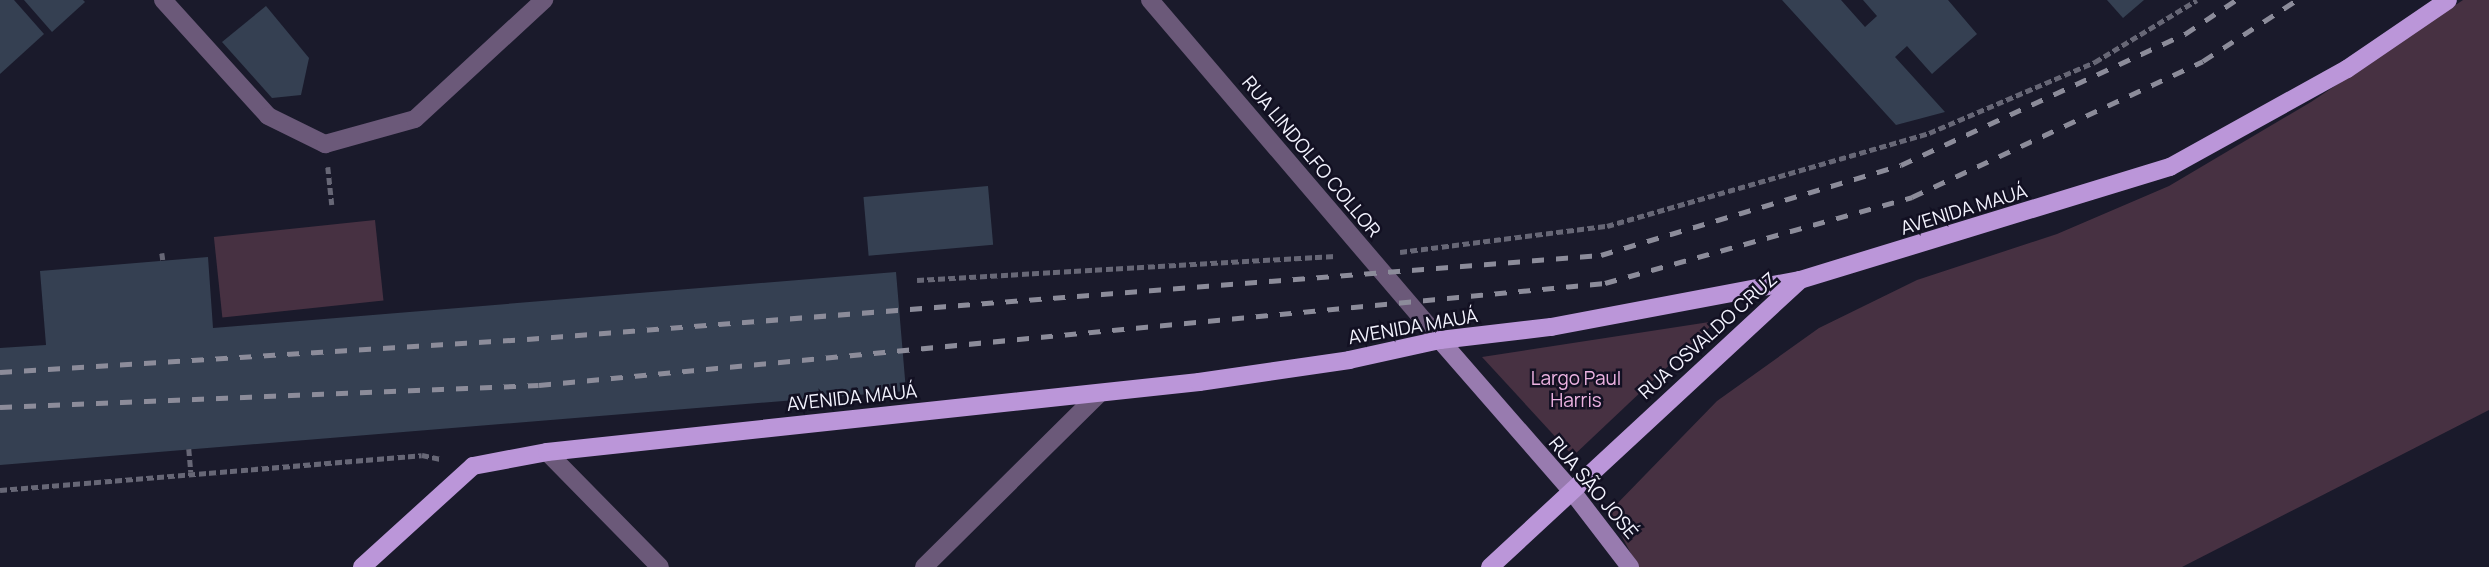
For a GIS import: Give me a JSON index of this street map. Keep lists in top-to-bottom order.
{
  "streets": {
    "main road": ["AVENIDA MAUÁ", "RUA OSVALDO CRUZ"],
    "street": ["RUA LINDOLFO COLLOR", "RUA SÃO JOSÉ"]
  },
  "crossings": [
    ["RUA LINDOLFO COLLOR", "AVENIDA MAUÁ"],
    ["RUA LINDOLFO COLLOR", "RUA SÃO JOSÉ"],
    ["AVENIDA MAUÁ", "RUA OSVALDO CRUZ"],
    ["AVENIDA MAUÁ", "RUA SÃO JOSÉ"],
    ["RUA OSVALDO CRUZ", "RUA SÃO JOSÉ"]
  ],
  "parks": ["Largo Paul Harris"]
}
